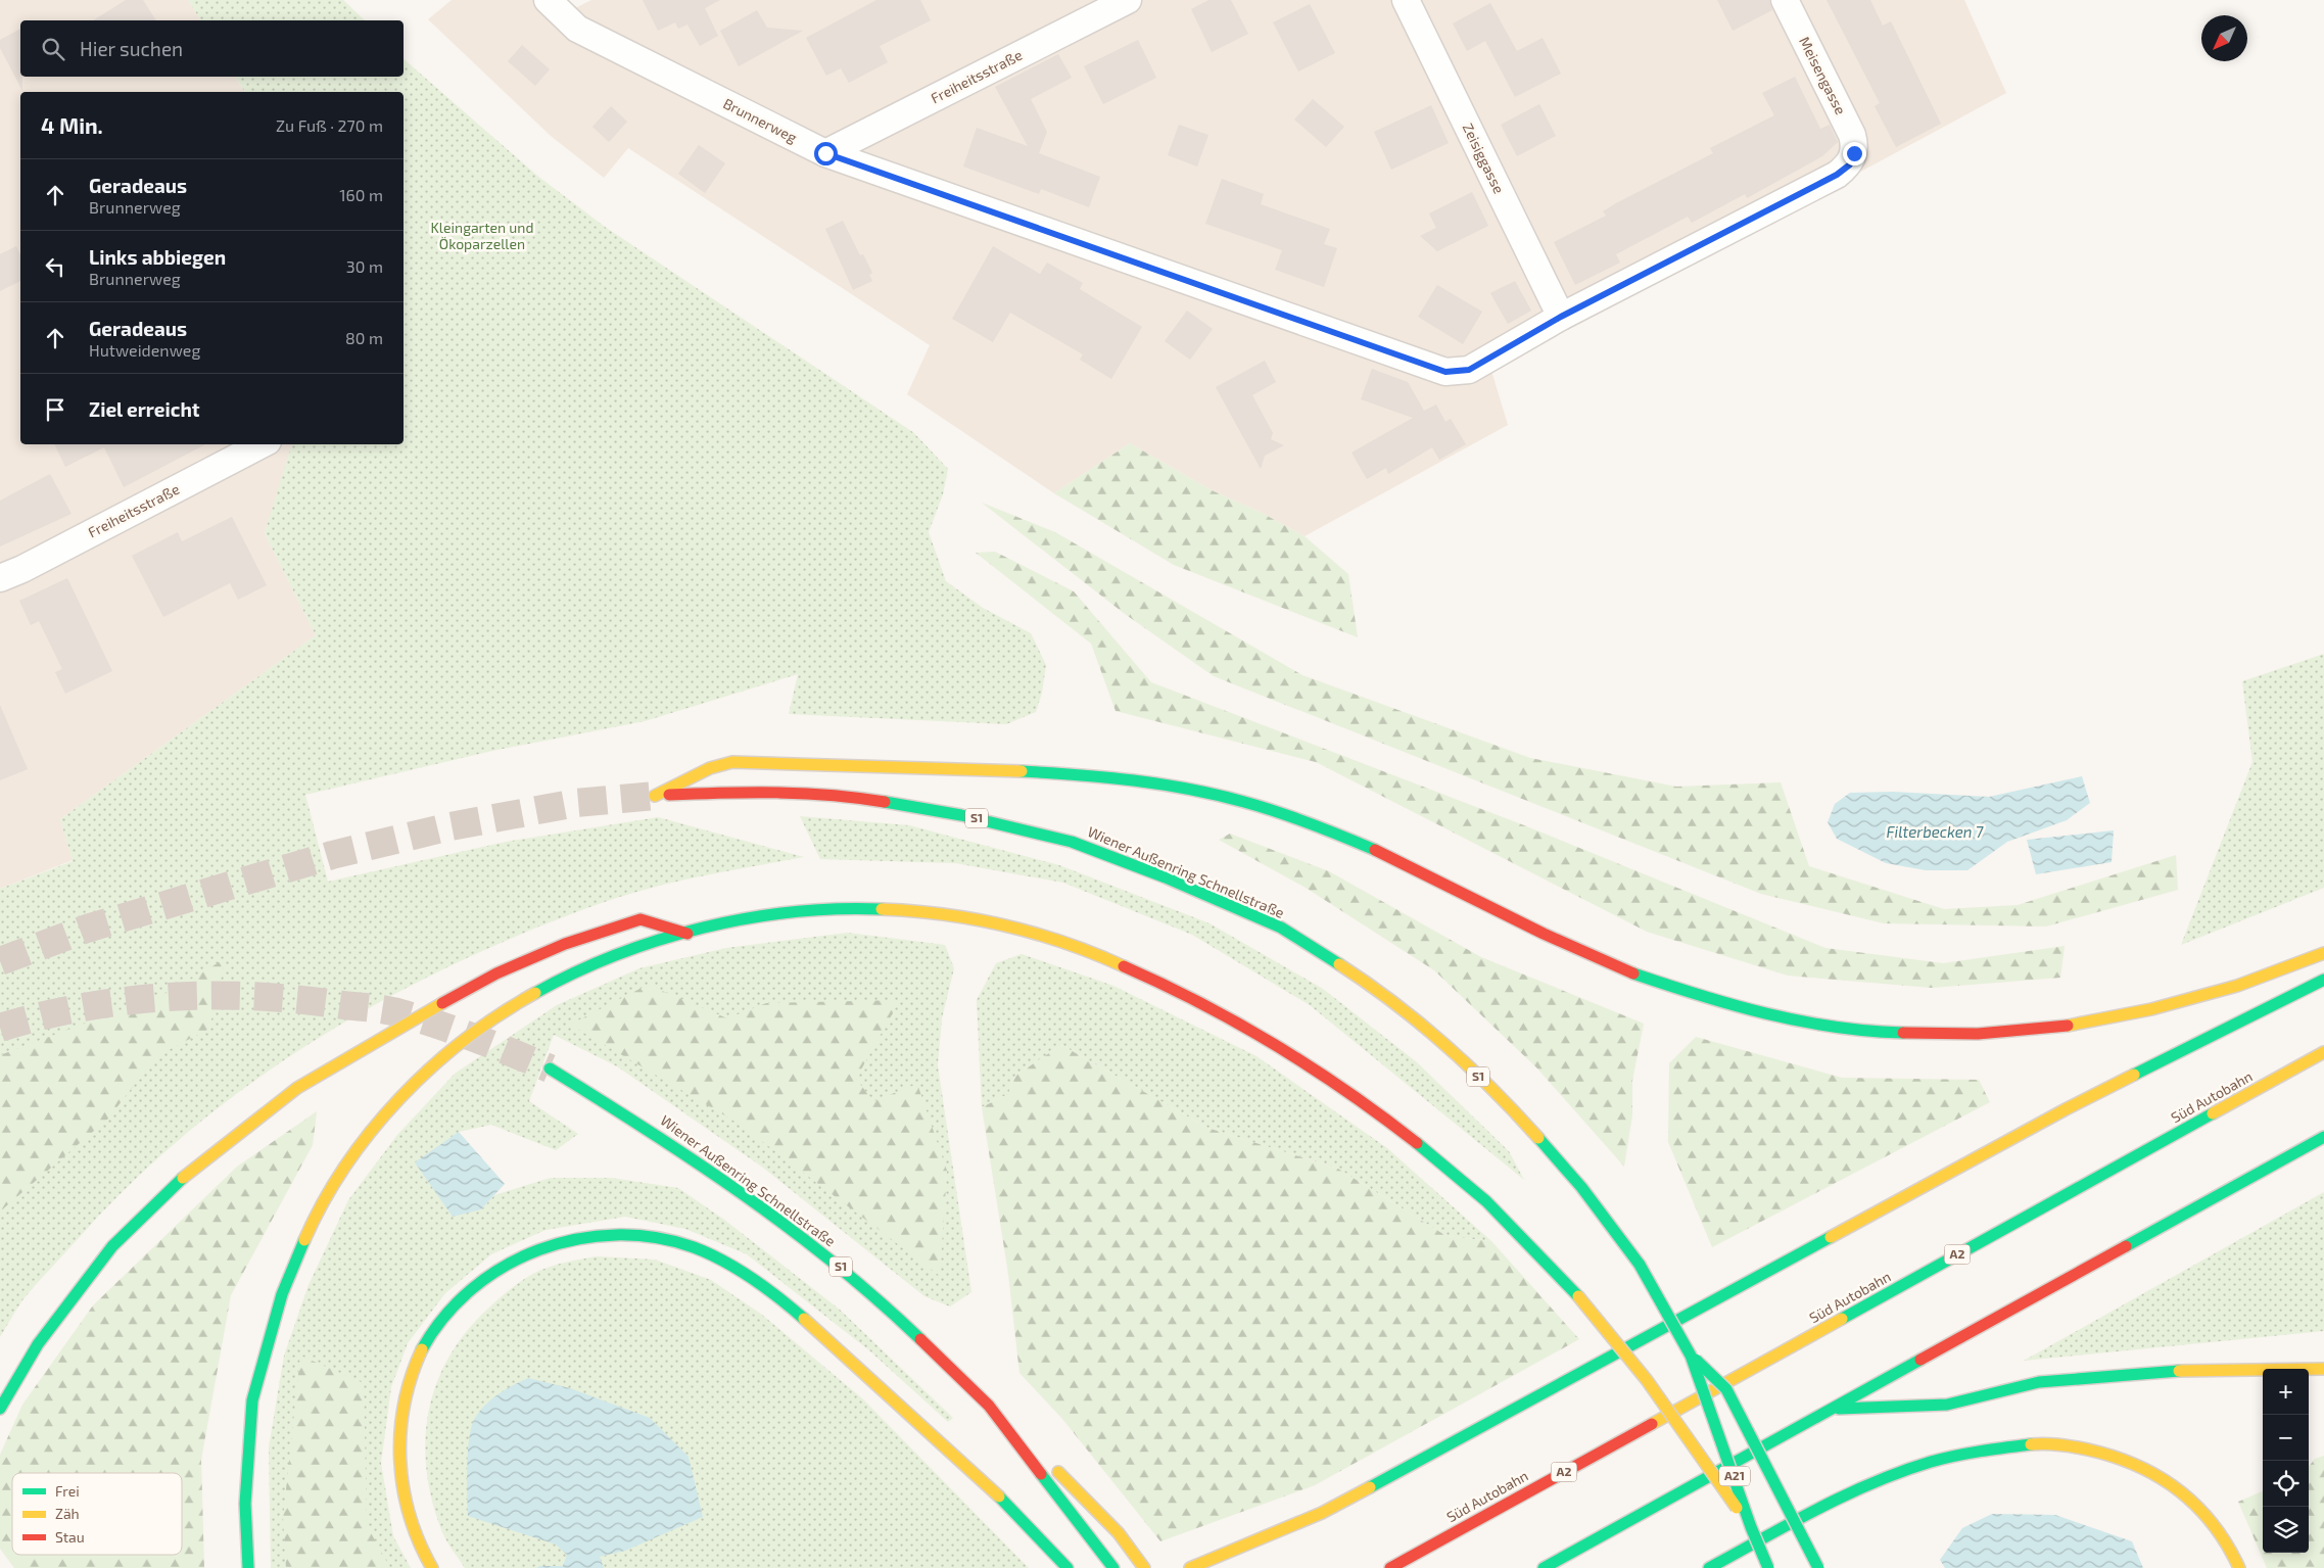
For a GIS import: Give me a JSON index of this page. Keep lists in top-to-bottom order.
{
  "streets": {
    "highway": [
      "S1",
      "Wiener Außenring Schnellstraße",
      "Süd Autobahn",
      "A2",
      "A21"
    ],
    "street": [
      "Meisengasse",
      "Freiheitsstraße",
      "Brunnerweg",
      "Zeisiggasse"
    ]
  },
  "crossings": [
    ["Meisengasse", "Brunnerweg"],
    ["Freiheitsstraße", "Brunnerweg"],
    ["Brunnerweg", "Zeisiggasse"],
    ["Wiener Außenring Schnellstraße", "A21"]
  ],
  "water": ["Filterbecken 7"],
  "parks": ["Kleingarten und Ökoparzellen"],
  "legend": ["Frei", "Zäh", "Stau"],
  "north": "bottom left",
  "page": {
    "search": "Hier suchen",
    "heading": ["4 Min.", "Zu Fuß · 270 m"],
    "list": [
      ["Geradeaus", "Brunnerweg", "160 m"],
      ["Links abbiegen", "Brunnerweg", "30 m"],
      ["Geradeaus", "Hutweidenweg", "80 m"],
      "Ziel erreicht"
    ],
    "map_buttons": ["+", "−"]
  }
}
